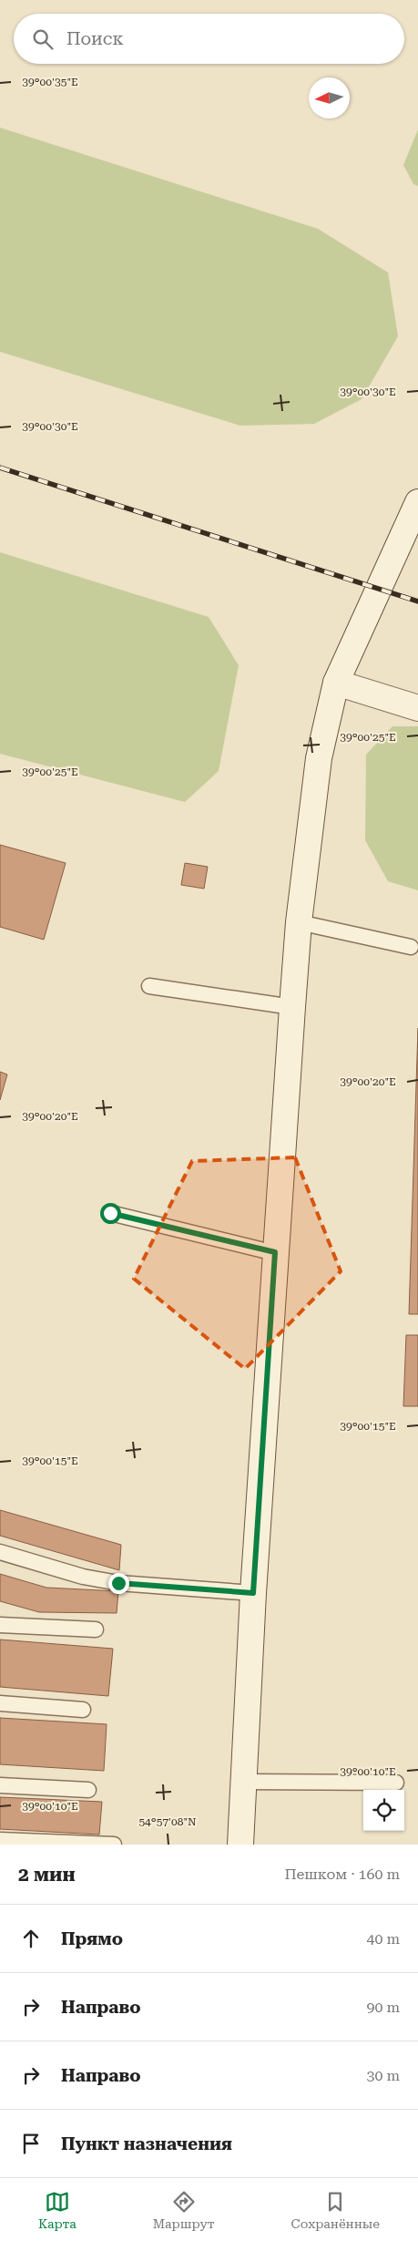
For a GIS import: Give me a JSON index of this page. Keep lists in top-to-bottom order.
{
  "north": "left",
  "page": {
    "search": "Поиск",
    "heading": ["2 мин", "Пешком · 160 m"],
    "list": [
      ["Прямо", "40 m"],
      ["Направо", "90 m"],
      ["Направо", "30 m"],
      "Пункт назначения"
    ],
    "nav": ["Карта", "Маршрут", "Сохранённые"]
  },
  "coordinates": [
    "39°00'35\"E",
    "39°00'30\"E",
    "39°00'25\"E",
    "39°00'20\"E",
    "39°00'15\"E",
    "39°00'10\"E",
    "54°57'08\"N"
  ]
}
